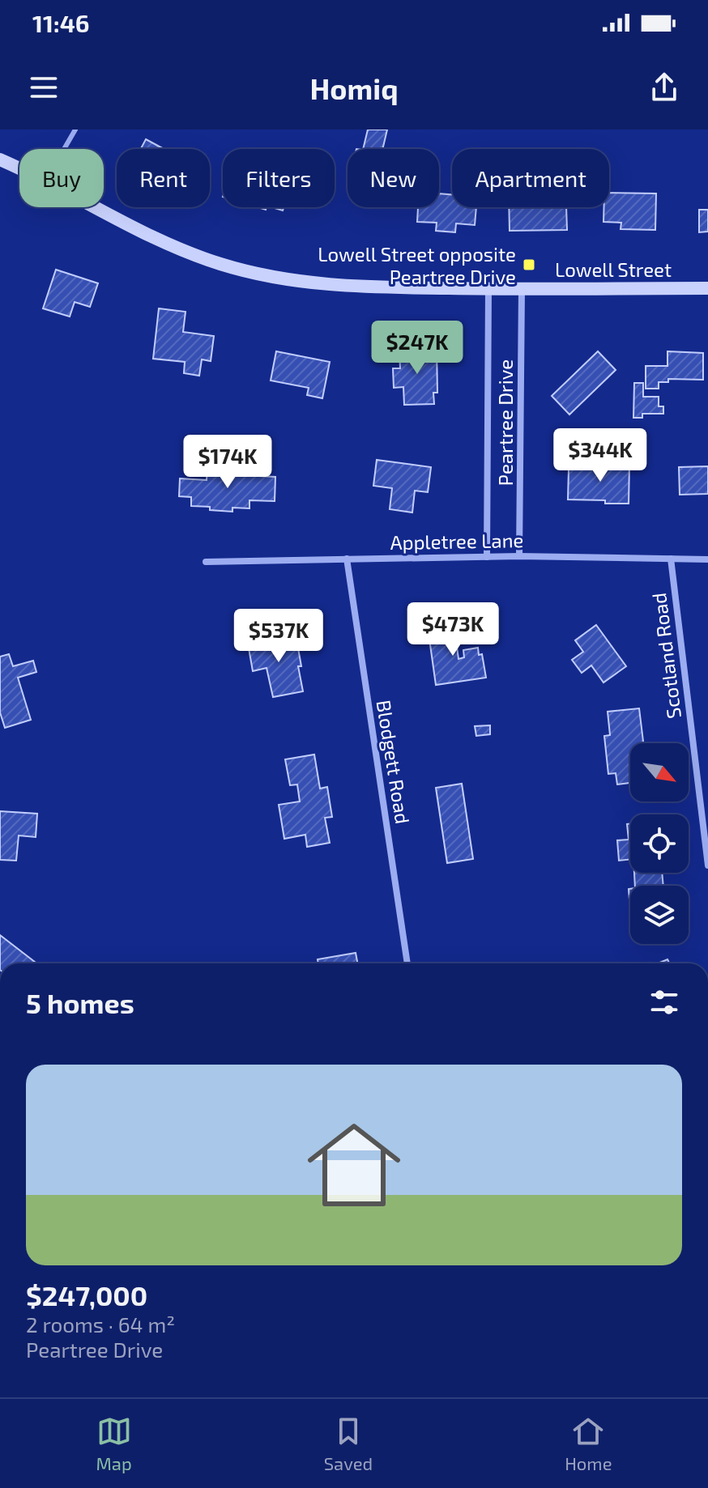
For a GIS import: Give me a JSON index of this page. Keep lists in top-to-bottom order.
{
  "streets": {
    "main road": ["Lowell Street"],
    "street": [
      "Peartree Drive",
      "Appletree Lane",
      "Scotland Road",
      "Blodgett Road"
    ]
  },
  "crossings": [
    ["Lowell Street", "Peartree Drive"],
    ["Peartree Drive", "Appletree Lane"],
    ["Appletree Lane", "Scotland Road"],
    ["Appletree Lane", "Blodgett Road"]
  ],
  "places": {
    "transit": ["Lowell Street opposite Peartree Drive"]
  },
  "north": "bottom right",
  "page": {
    "status": "11:46",
    "header": "Homiq",
    "chip": [
      "Buy",
      "Rent",
      "Filters",
      "New",
      "Apartment"
    ],
    "price": [
      "$247K",
      "$344K",
      "$174K",
      "$473K",
      "$537K"
    ],
    "heading": "5 homes",
    "list": [
      {
        "name": "$247,000",
        "note": "2 rooms · 64 m² · Peartree Drive"
      }
    ],
    "tabs": ["Map", "Saved", "Home"]
  }
}
